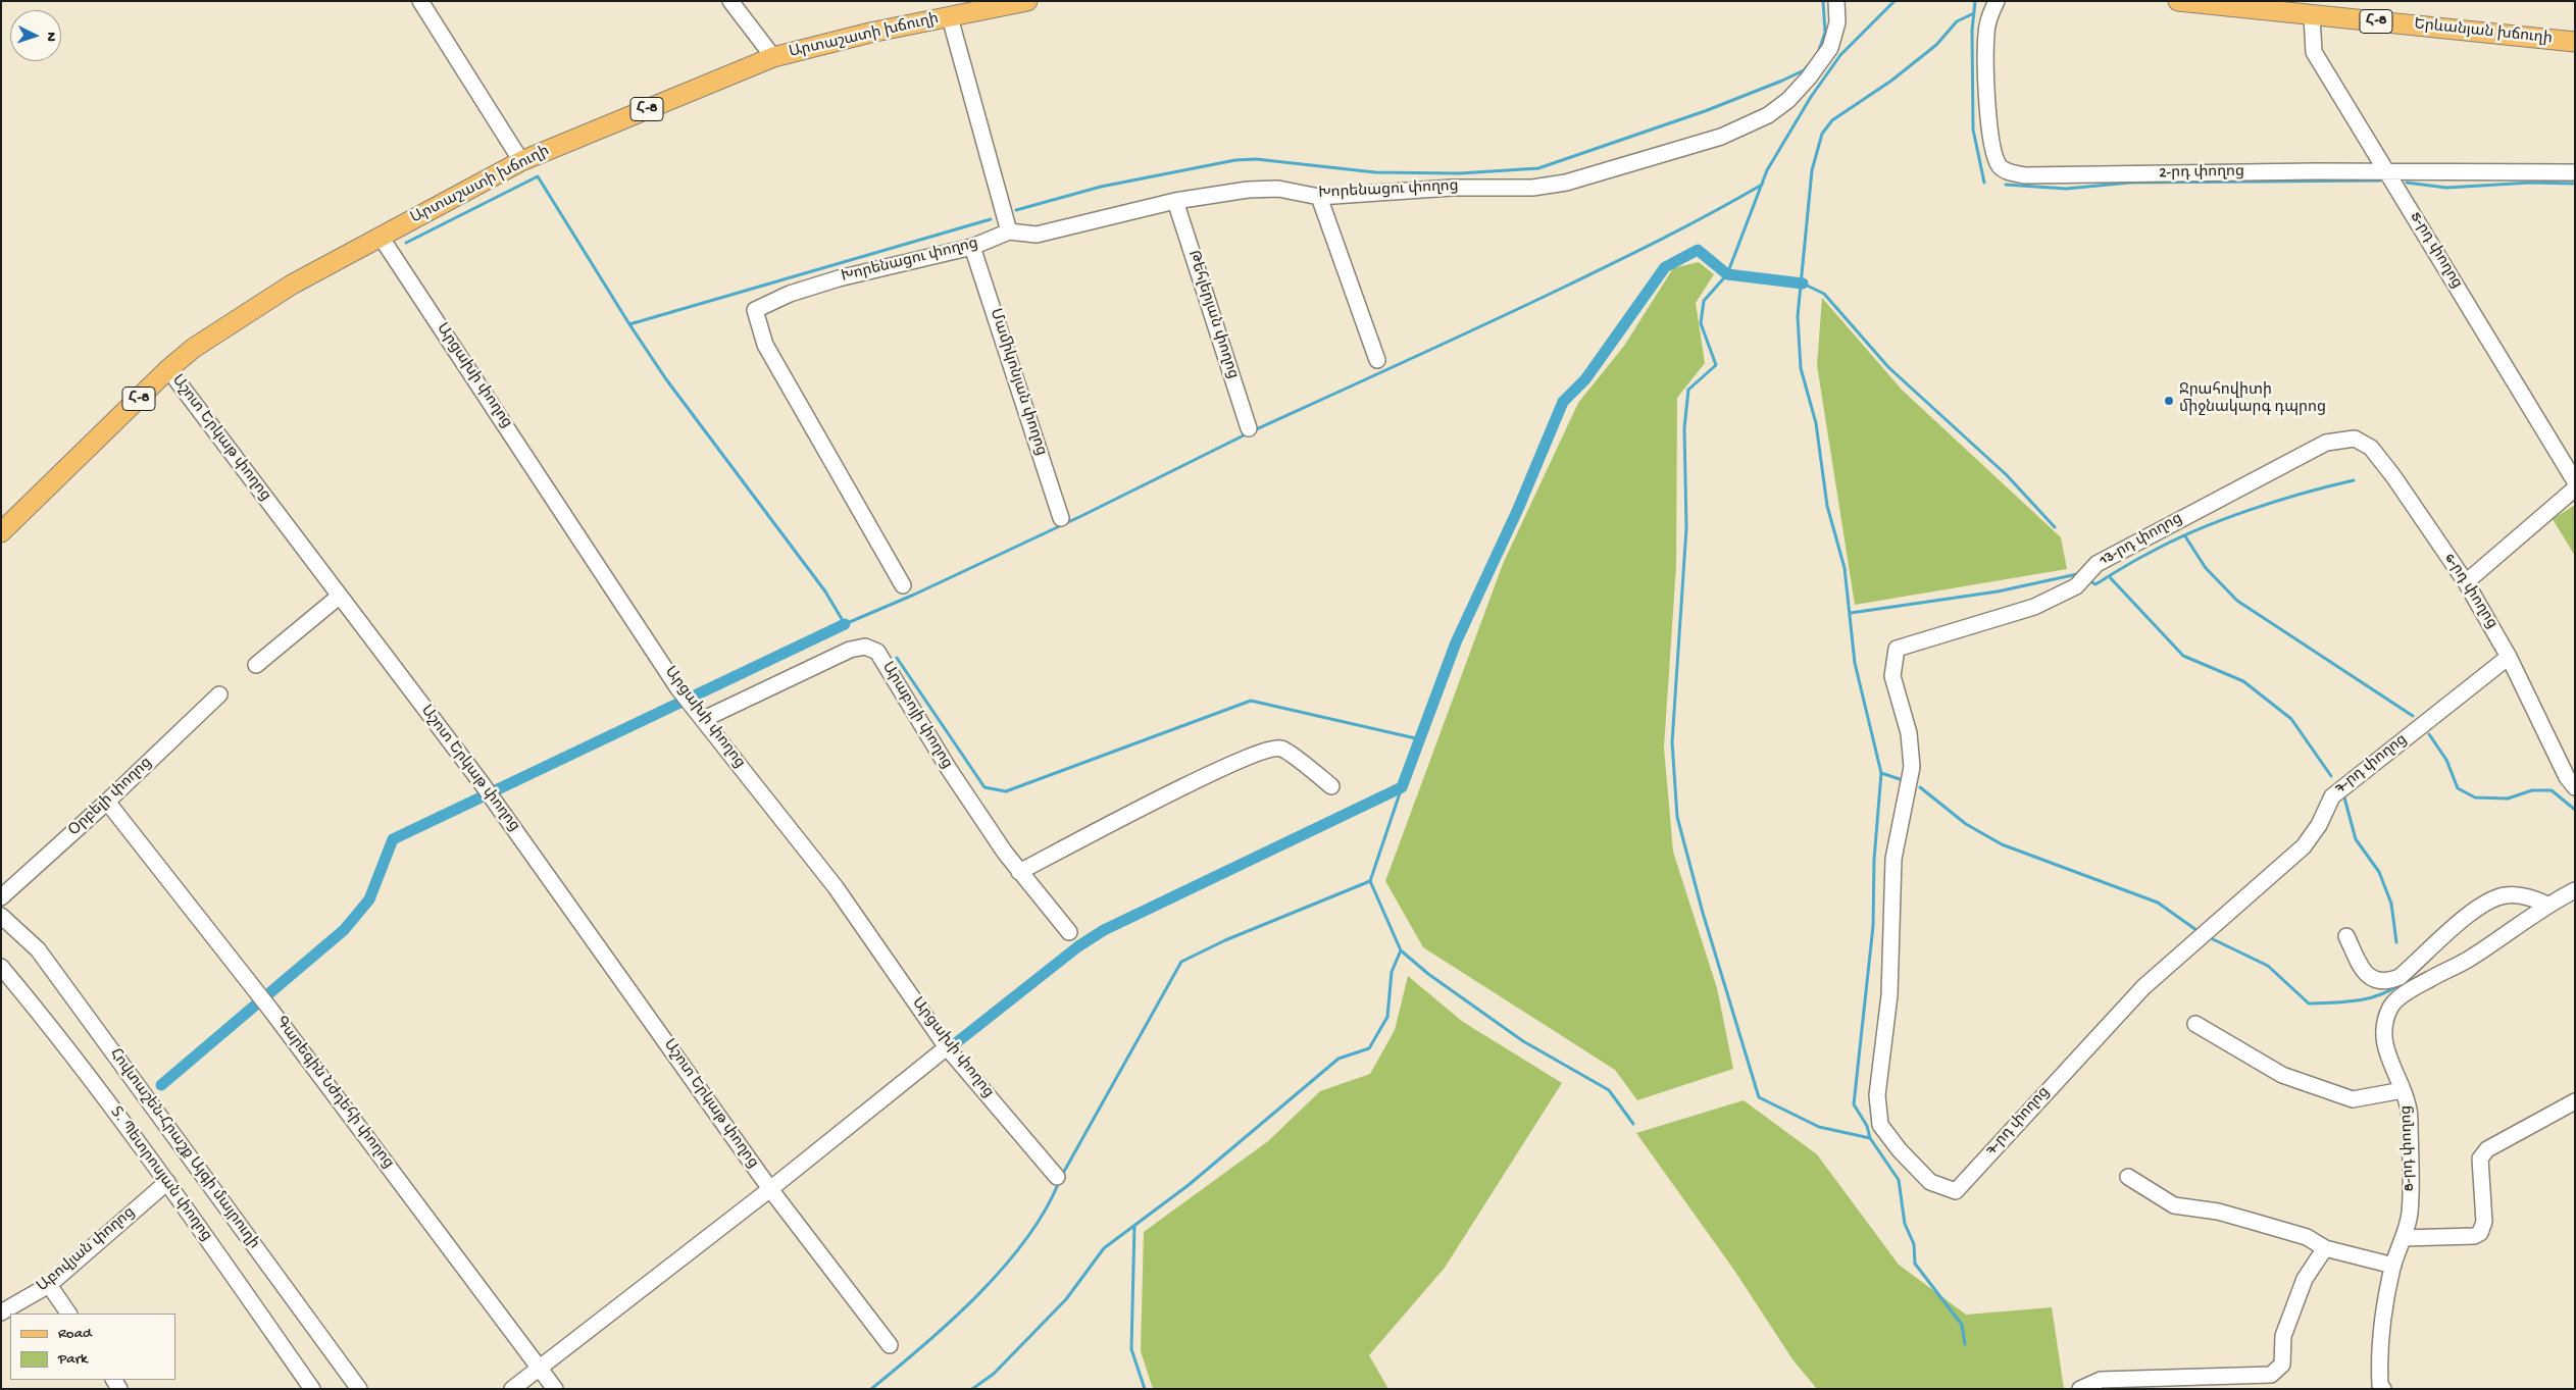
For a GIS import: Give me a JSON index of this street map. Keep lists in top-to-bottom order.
{
  "streets": {
    "main road": ["Հ-8", "Երևանյան խճուղի", "Արտաշատի խճուղի"],
    "street": [
      "2-րդ փողոց",
      "Խորենացու փողոց",
      "5-րդ փողոց",
      "Թեհլերյան փողոց",
      "Արցախի փողոց",
      "Մամիկոնյան փողոց",
      "Աշոտ Երկաթ փողոց",
      "13-րդ փողոց",
      "6-րդ փողոց",
      "Արաբոյի փողոց",
      "7-րդ փողոց",
      "Օրբելի փողոց",
      "Գարեգին Նժդեհի փողոց",
      "8-րդ փողոց",
      "Հովտաշեն-Հրաշք Այգի մայրուղի",
      "Տ. Պետրոսյան փողոց",
      "Աբովյան փողոց"
    ]
  },
  "crossings": [
    ["Հ-8", "Արտաշատի խճուղի"],
    ["Հ-8", "Աշոտ Երկաթ փողոց"],
    ["Երևանյան խճուղի", "5-րդ փողոց"],
    ["Արտաշատի խճուղի", "Արցախի փողոց"],
    ["Արտաշատի խճուղի", "Աշոտ Երկաթ փողոց"],
    ["2-րդ փողոց", "5-րդ փողոց"],
    ["Խորենացու փողոց", "Թեհլերյան փողոց"],
    ["Խորենացու փողոց", "Մամիկոնյան փողոց"],
    ["Արցախի փողոց", "Արաբոյի փողոց"],
    ["13-րդ փողոց", "6-րդ փողոց"],
    ["13-րդ փողոց", "7-րդ փողոց"],
    ["6-րդ փողոց", "7-րդ փողոց"],
    ["Օրբելի փողոց", "Գարեգին Նժդեհի փողոց"],
    ["Տ. Պետրոսյան փողոց", "Աբովյան փողոց"]
  ],
  "places": ["Ջրահովիտի միջնակարգ դպրոց"],
  "legend": ["Road", "Park"],
  "north": "right"
}
